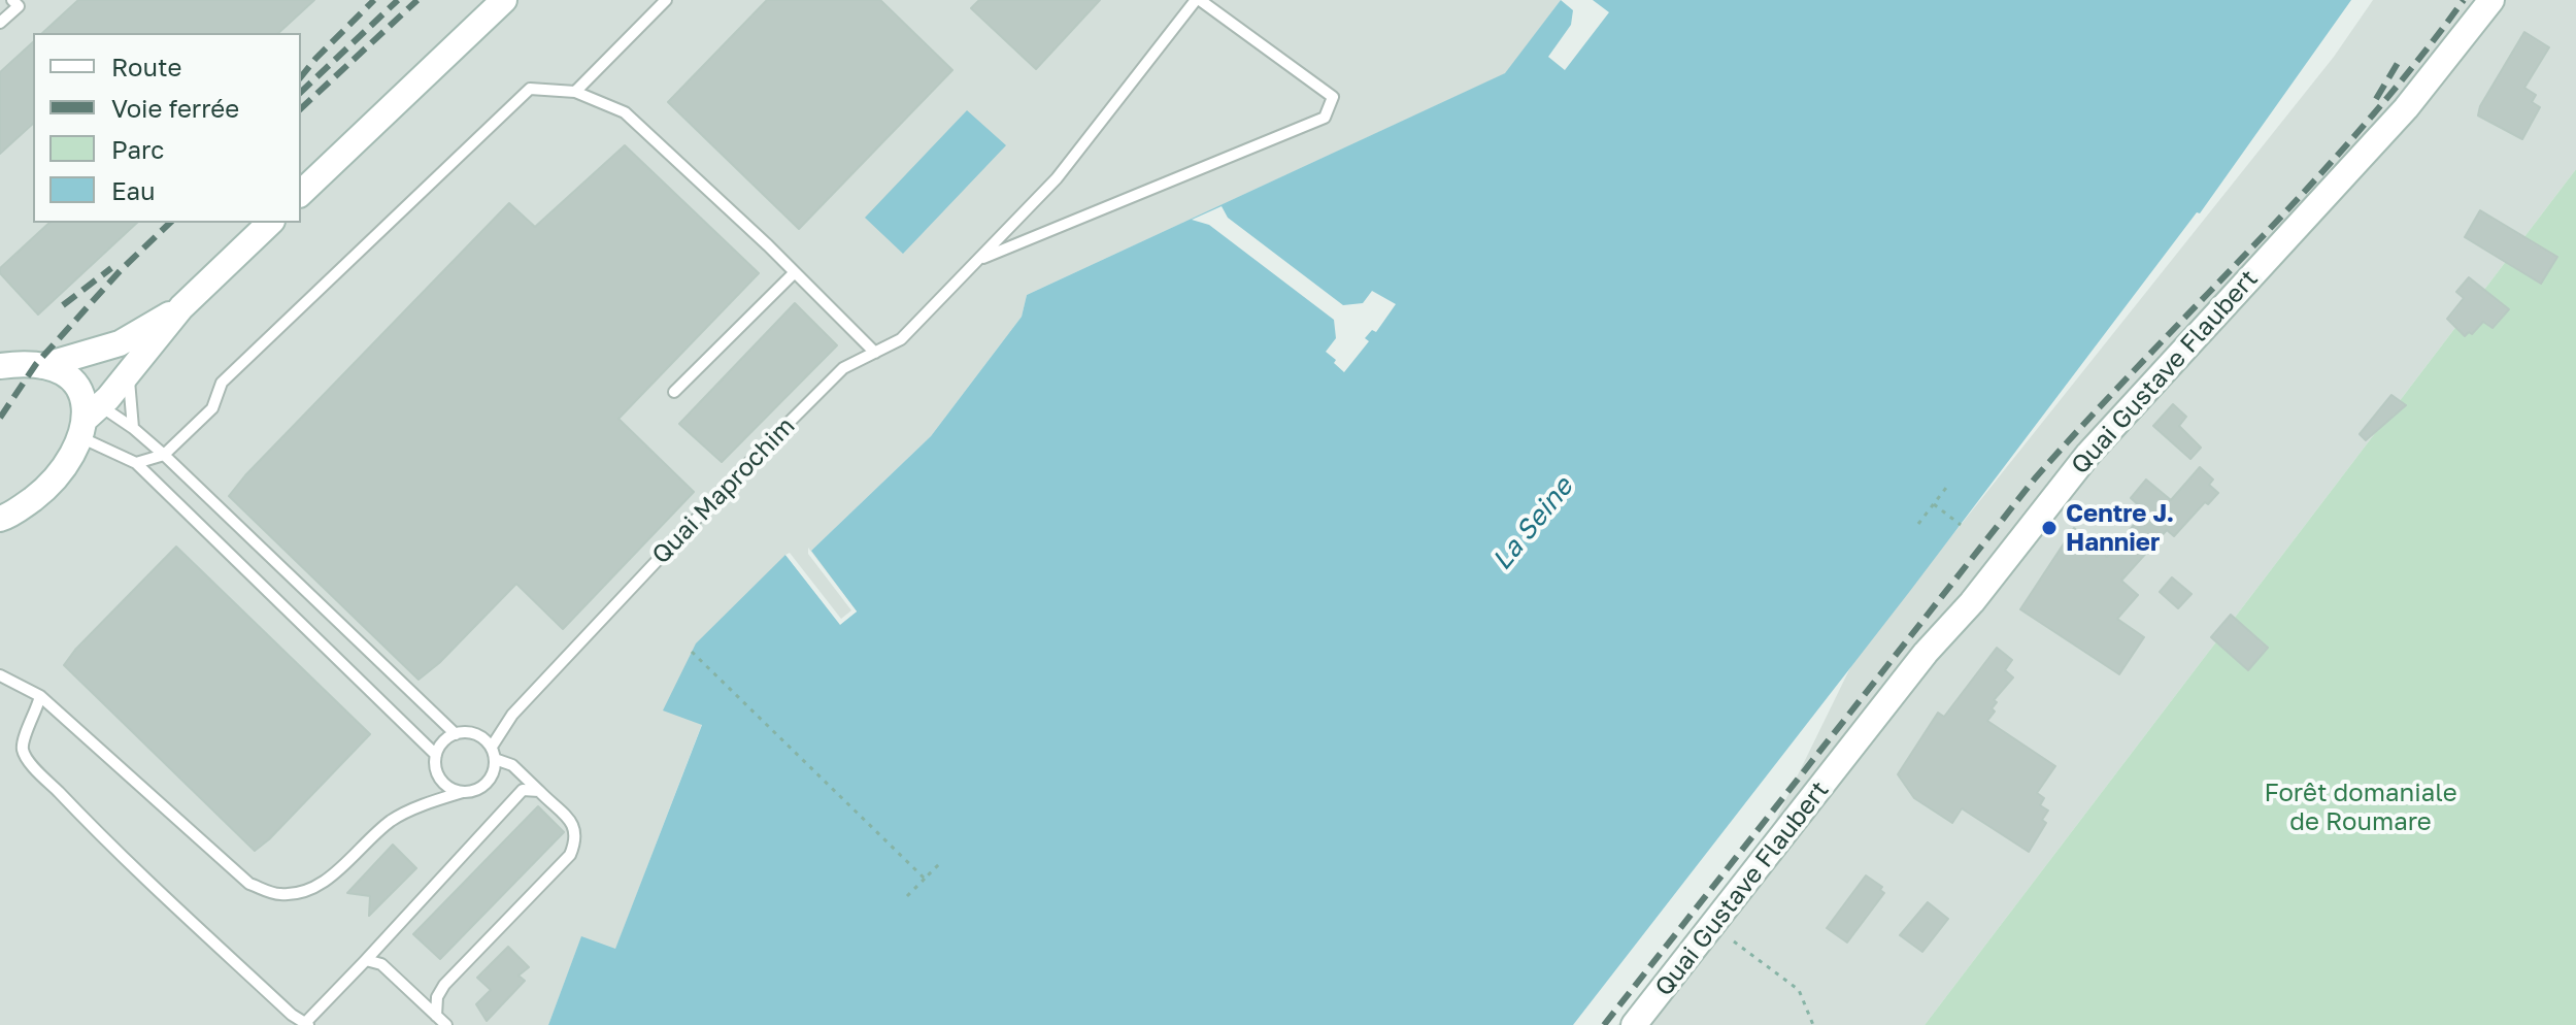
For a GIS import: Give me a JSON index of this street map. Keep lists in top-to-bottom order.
{
  "streets": {
    "main road": ["Quai Gustave Flaubert"],
    "lane": ["Quai Maprochim"]
  },
  "water": ["La Seine"],
  "parks": ["Forêt domaniale de Roumare"],
  "places": ["Centre J. Hannier"],
  "legend": [
    "Route",
    "Voie ferrée",
    "Parc",
    "Eau"
  ]
}
